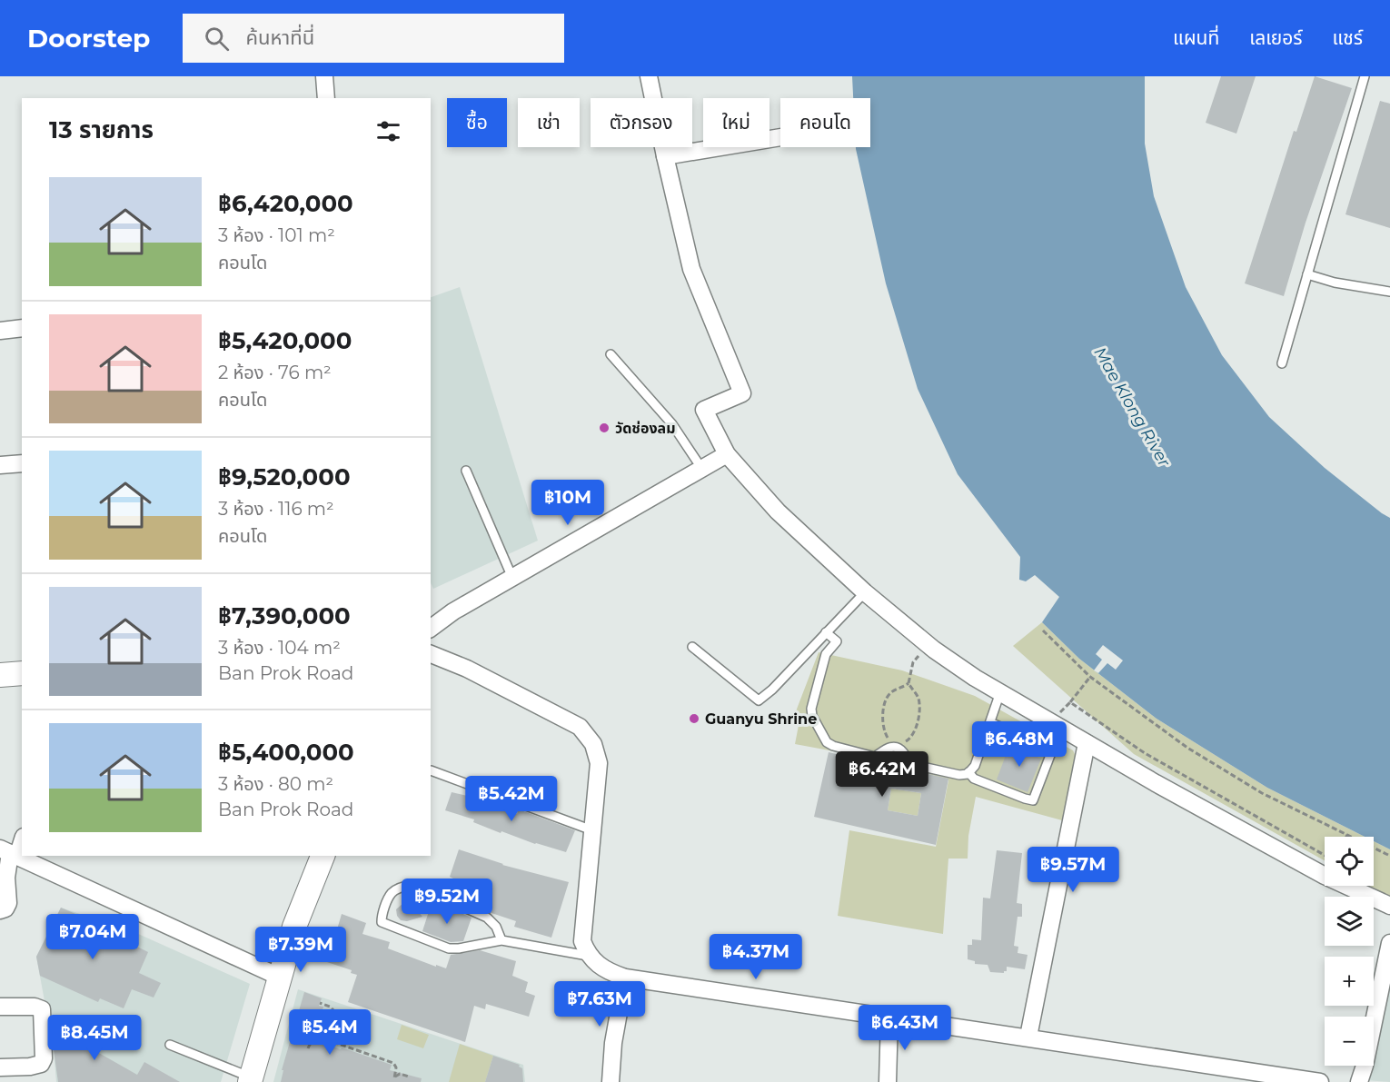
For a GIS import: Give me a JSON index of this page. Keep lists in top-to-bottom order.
{
  "water": ["Mae Klong River"],
  "places": ["วัดช่องลม", "Guanyu Shrine"],
  "page": {
    "header": "Doorstep",
    "search": "ค้นหาที่นี่",
    "nav": ["แผนที่", "เลเยอร์", "แชร์"],
    "chip": [
      "ซื้อ",
      "เช่า",
      "ตัวกรอง",
      "ใหม่",
      "คอนโด"
    ],
    "heading": "13 รายการ",
    "list": [
      {
        "name": "฿6,420,000",
        "note": "3 ห้อง · 101 m² · คอนโด"
      },
      {
        "name": "฿5,420,000",
        "note": "2 ห้อง · 76 m² · คอนโด"
      },
      {
        "name": "฿9,520,000",
        "note": "3 ห้อง · 116 m² · คอนโด"
      },
      {
        "name": "฿7,390,000",
        "note": "3 ห้อง · 104 m² · Ban Prok Road"
      },
      {
        "name": "฿5,400,000",
        "note": "3 ห้อง · 80 m² · Ban Prok Road"
      }
    ],
    "price": [
      "฿10M",
      "฿6.48M",
      "฿6.42M",
      "฿5.42M",
      "฿9.57M",
      "฿9.52M",
      "฿7.04M",
      "฿7.39M",
      "฿4.37M",
      "฿7.63M",
      "฿6.43M",
      "฿5.4M",
      "฿8.45M"
    ],
    "map_buttons": ["+", "−"]
  }
}
